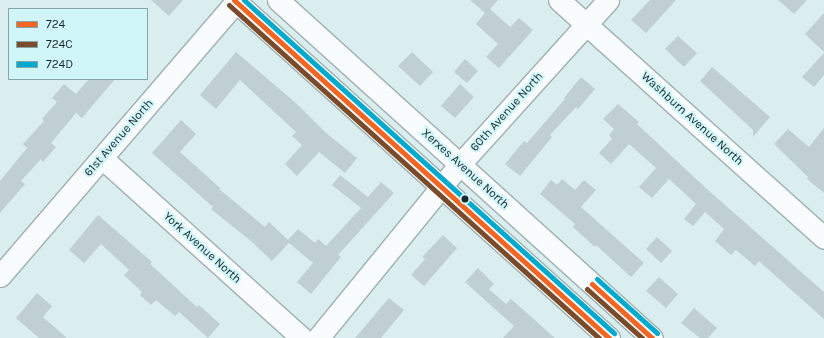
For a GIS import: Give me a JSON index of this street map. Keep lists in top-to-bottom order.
{
  "streets": {
    "street": [
      "60th Avenue North",
      "Washburn Avenue North",
      "61st Avenue North",
      "Xerxes Avenue North",
      "York Avenue North"
    ]
  },
  "crossings": [
    ["60th Avenue North", "Washburn Avenue North"],
    ["60th Avenue North", "Xerxes Avenue North"],
    ["61st Avenue North", "York Avenue North"]
  ],
  "lines": ["transit line 724", "transit line 724D", "transit line 724C"],
  "legend": ["724", "724C", "724D"]
}
